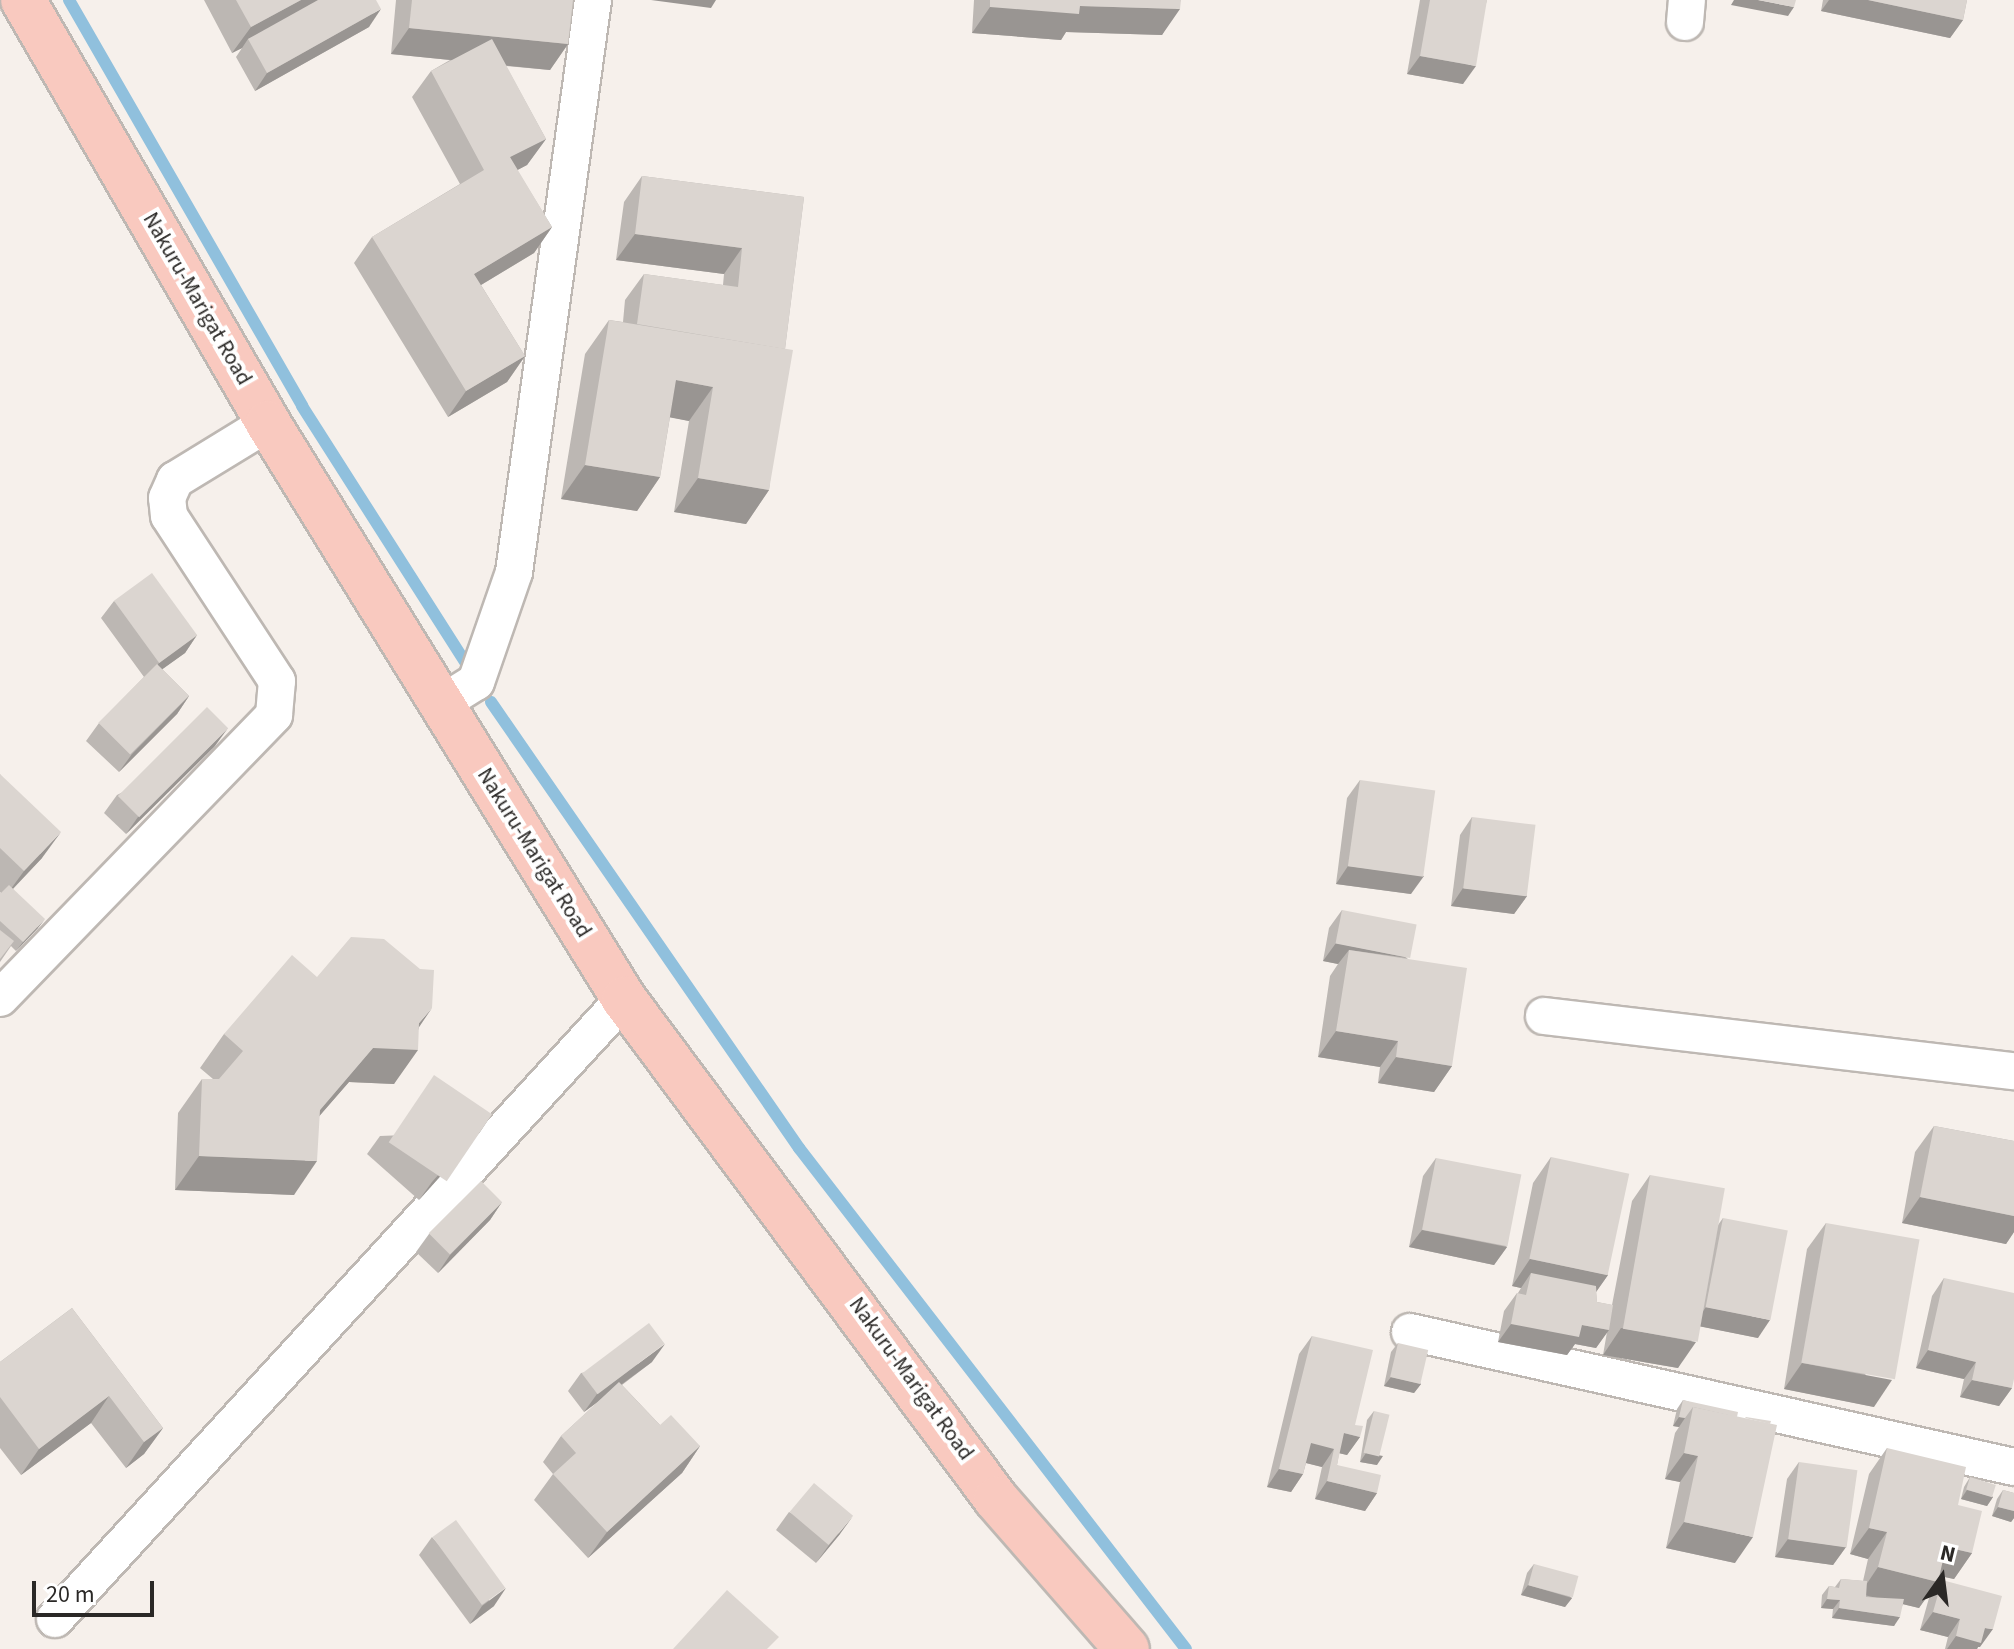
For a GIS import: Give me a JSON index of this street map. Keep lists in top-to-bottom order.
{
  "streets": {
    "main road": ["Nakuru-Marigat Road"]
  },
  "scale_bar": "20 m",
  "north": "top"
}
